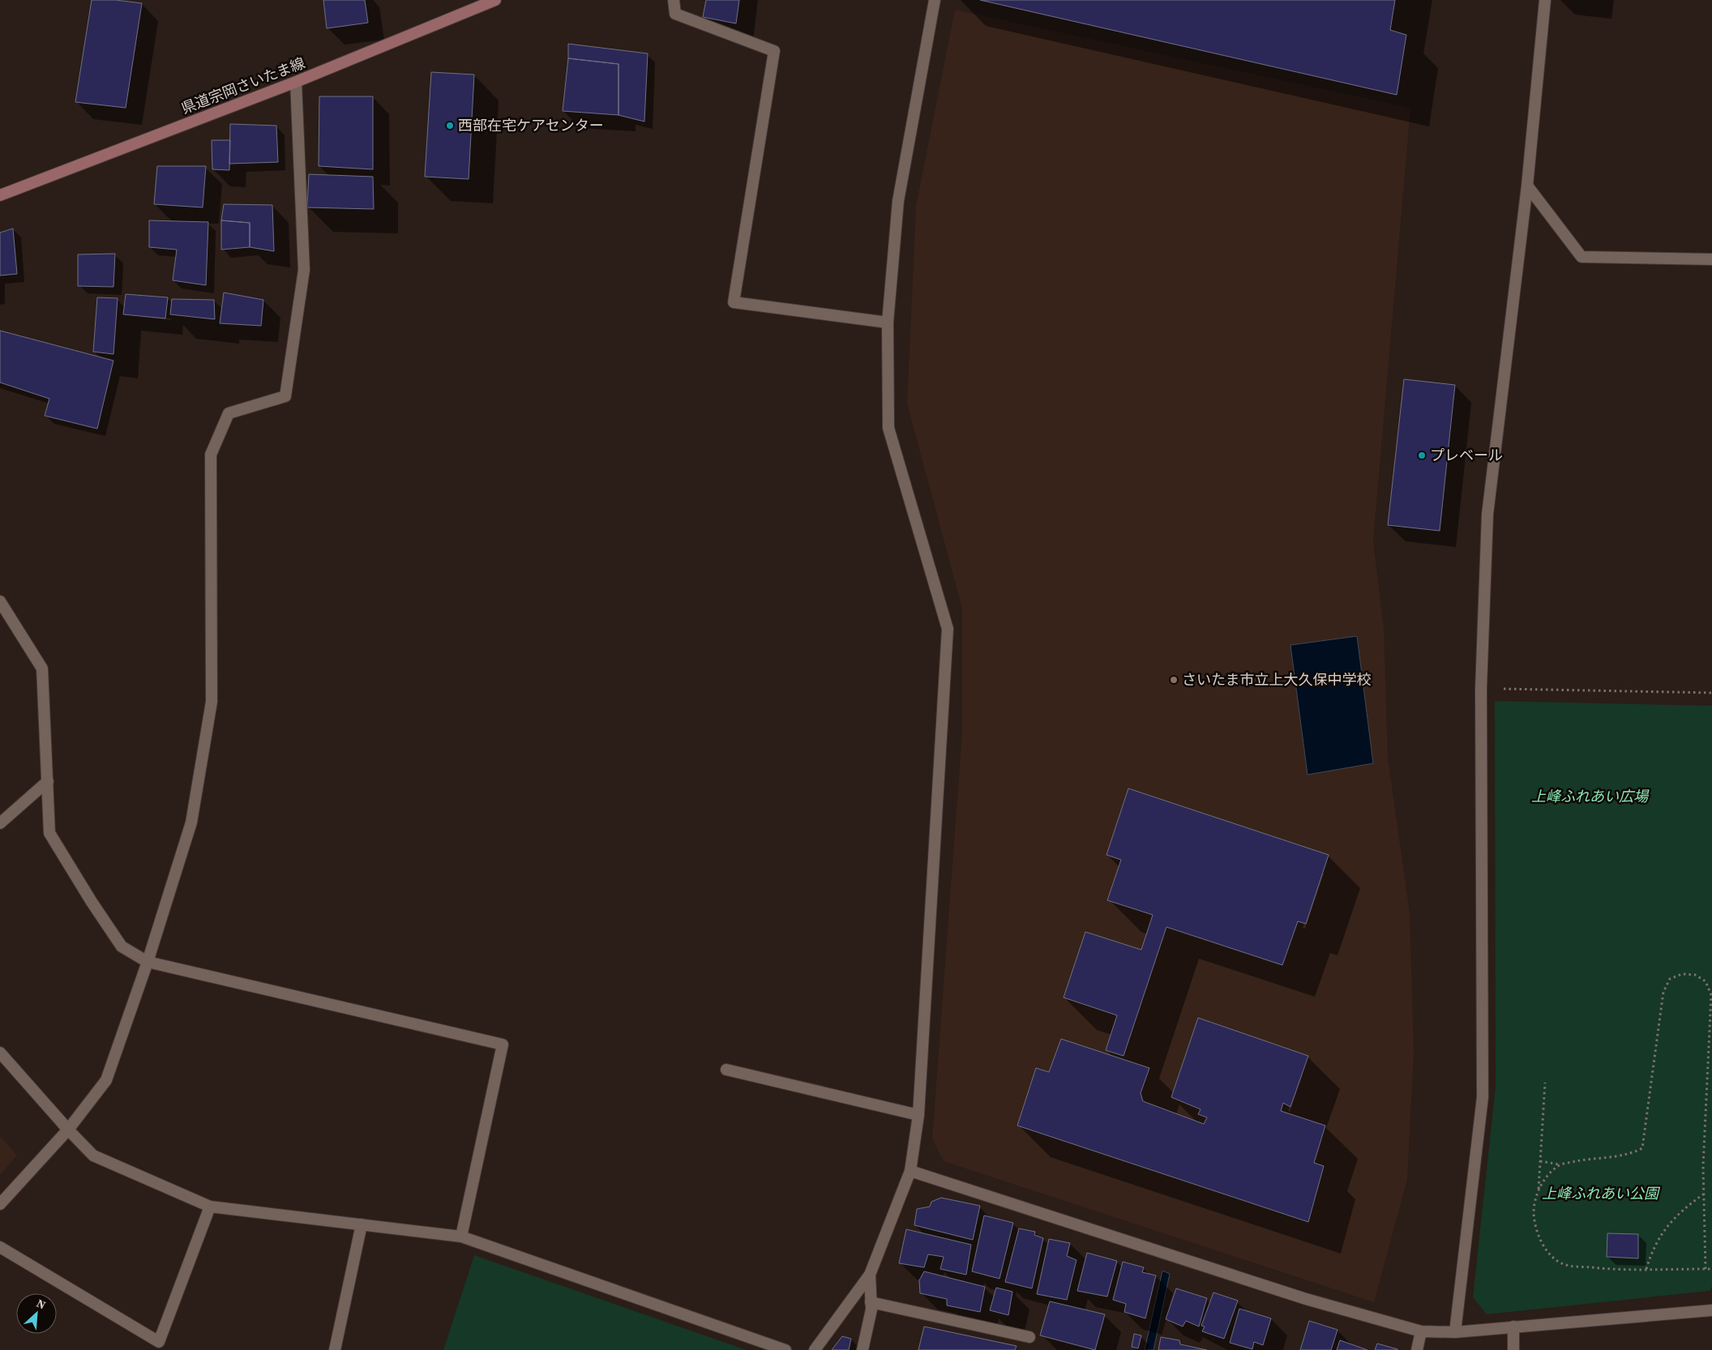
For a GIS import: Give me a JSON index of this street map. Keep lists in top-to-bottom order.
{
  "streets": {
    "main road": ["県道宗岡さいたま線"]
  },
  "parks": ["上峰ふれあい広場", "上峰ふれあい公園"],
  "places": ["西部在宅ケアセンター", "プレベール", "さいたま市立上大久保中学校"],
  "north": "top right"
}
